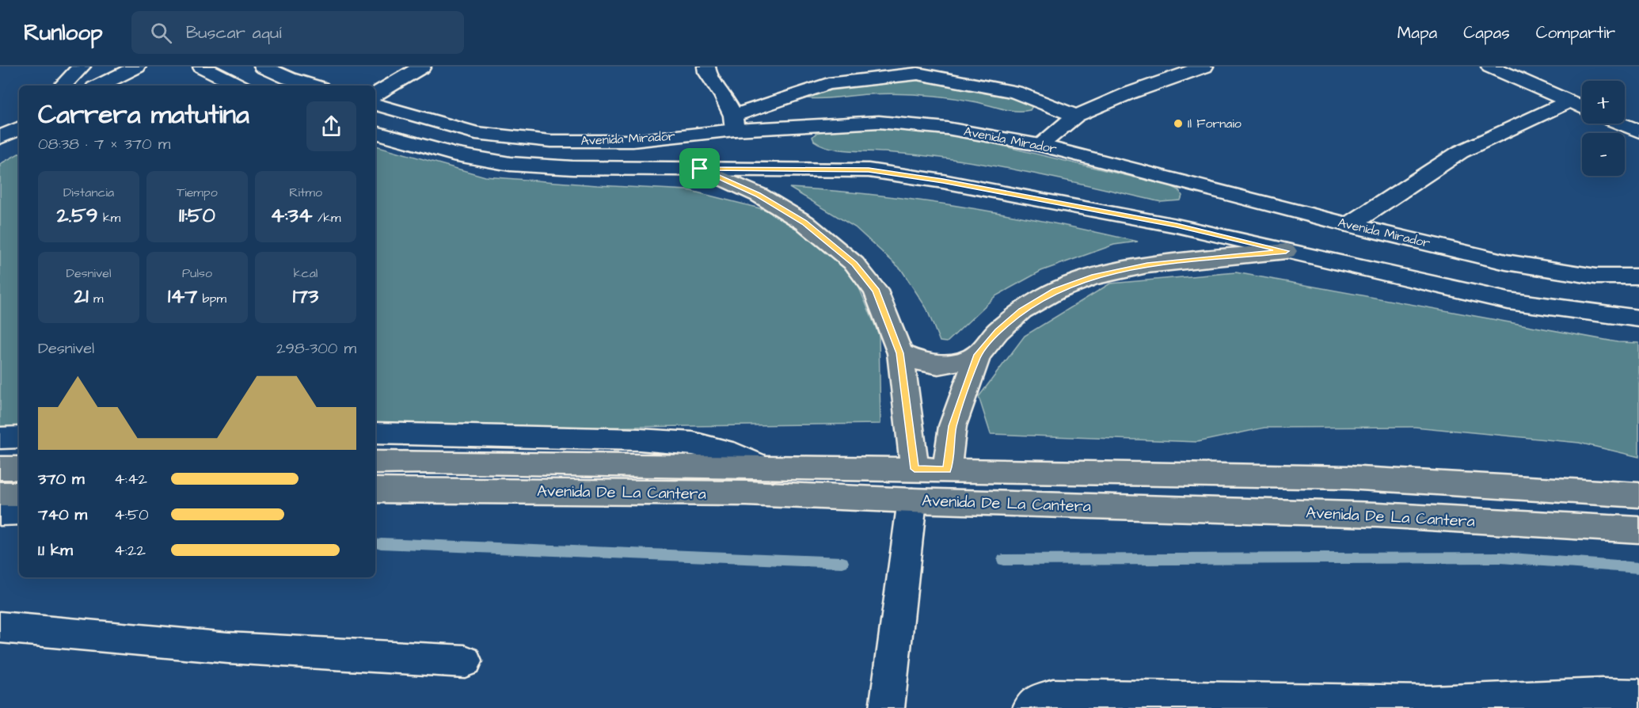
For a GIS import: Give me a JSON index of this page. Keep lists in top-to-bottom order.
{
  "streets": {
    "main road": ["Avenida Mirador", "Avenida De La Cantera"]
  },
  "places": ["Il Fornaio"],
  "page": {
    "header": "Runloop",
    "search": "Buscar aquí",
    "nav": ["Mapa", "Capas", "Compartir"],
    "map_buttons": ["+", "−"],
    "heading": ["Carrera matutina", "08:38 · 7 × 370 m"],
    "stats": [
      ["Distancia", "2.59 km"],
      ["Tiempo", "11:50"],
      ["Ritmo", "4:34 /km"],
      ["Desnivel", "21 m"],
      ["Pulso", "147 bpm"],
      ["kcal", "173"]
    ],
    "chart": ["Desnivel", "298–300 m"],
    "list": [
      {
        "name": "370 m",
        "note": "4:42"
      },
      {
        "name": "740 m",
        "note": "4:50"
      },
      {
        "name": "1.1 km",
        "note": "4:22"
      }
    ]
  }
}
